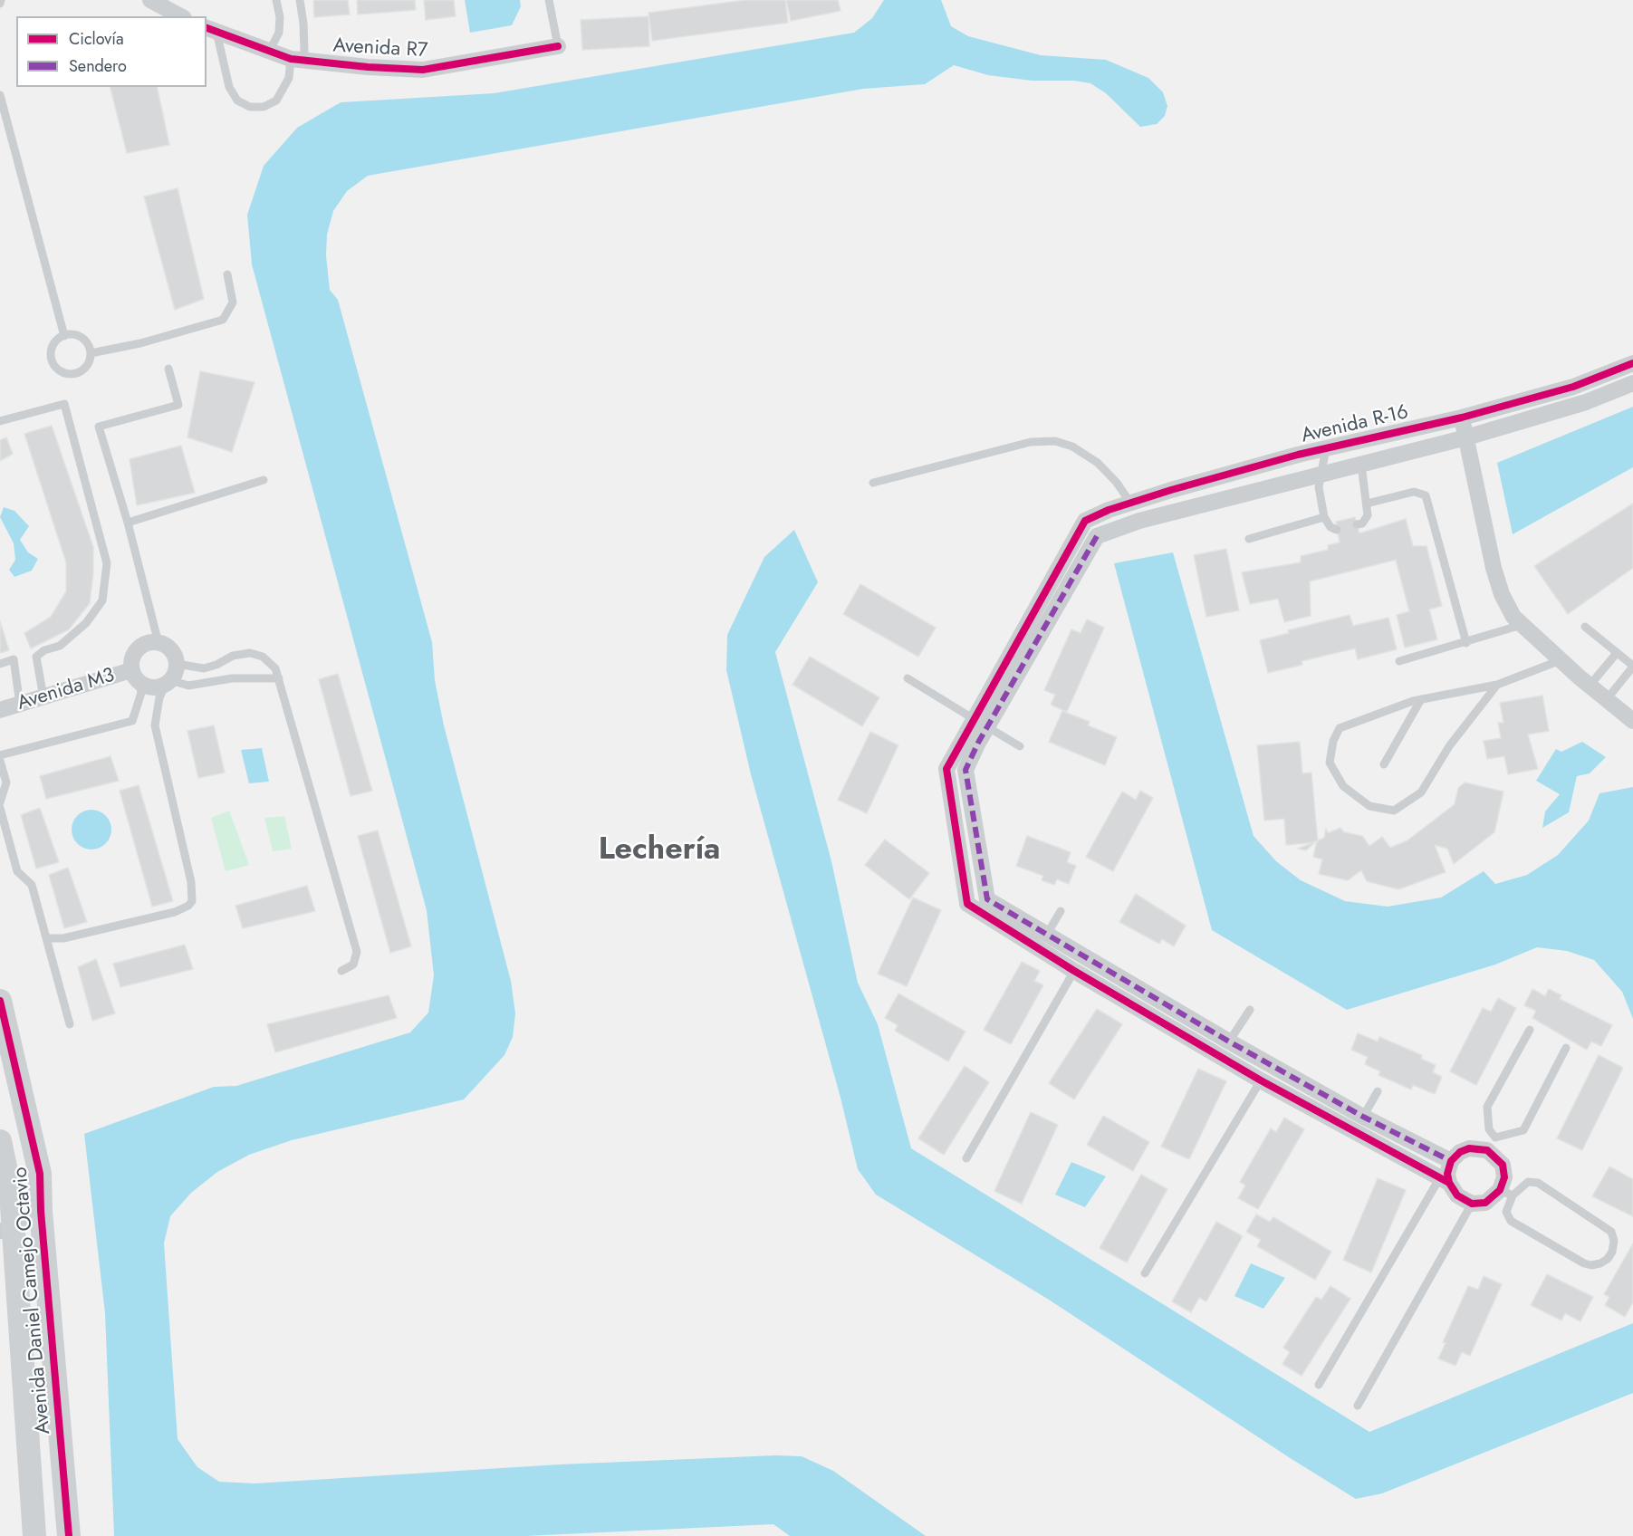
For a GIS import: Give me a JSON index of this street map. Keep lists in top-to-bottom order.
{
  "streets": {
    "street": [
      "Avenida R7",
      "Avenida R-16",
      "Avenida M3",
      "Avenida Daniel Camejo Octavio"
    ]
  },
  "districts": ["Lechería"],
  "legend": ["Ciclovía", "Sendero"]
}
